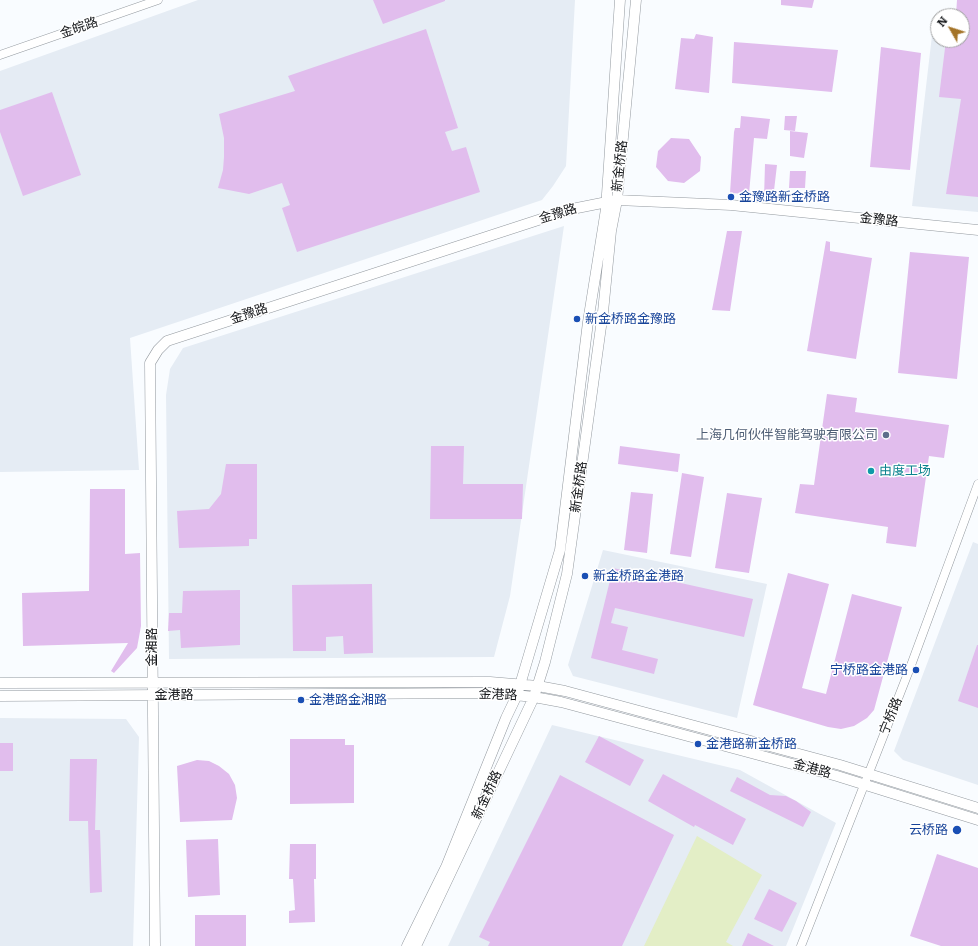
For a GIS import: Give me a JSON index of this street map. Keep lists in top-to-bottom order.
{
  "streets": {
    "street": [
      "金皖路",
      "新金桥路",
      "金豫路",
      "金湘路",
      "金港路",
      "宁桥路"
    ]
  },
  "crossings": [
    ["新金桥路", "金豫路"],
    ["新金桥路", "金港路"],
    ["金豫路", "金湘路"],
    ["金湘路", "金港路"],
    ["金港路", "宁桥路"]
  ],
  "places": [
    "金豫路新金桥路",
    "新金桥路金豫路",
    "上海几何伙伴智能驾驶有限公司",
    "由度工场",
    "新金桥路金港路",
    "宁桥路金港路",
    "金港路金湘路",
    "金港路新金桥路",
    "云桥路"
  ],
  "north": "top left"
}
